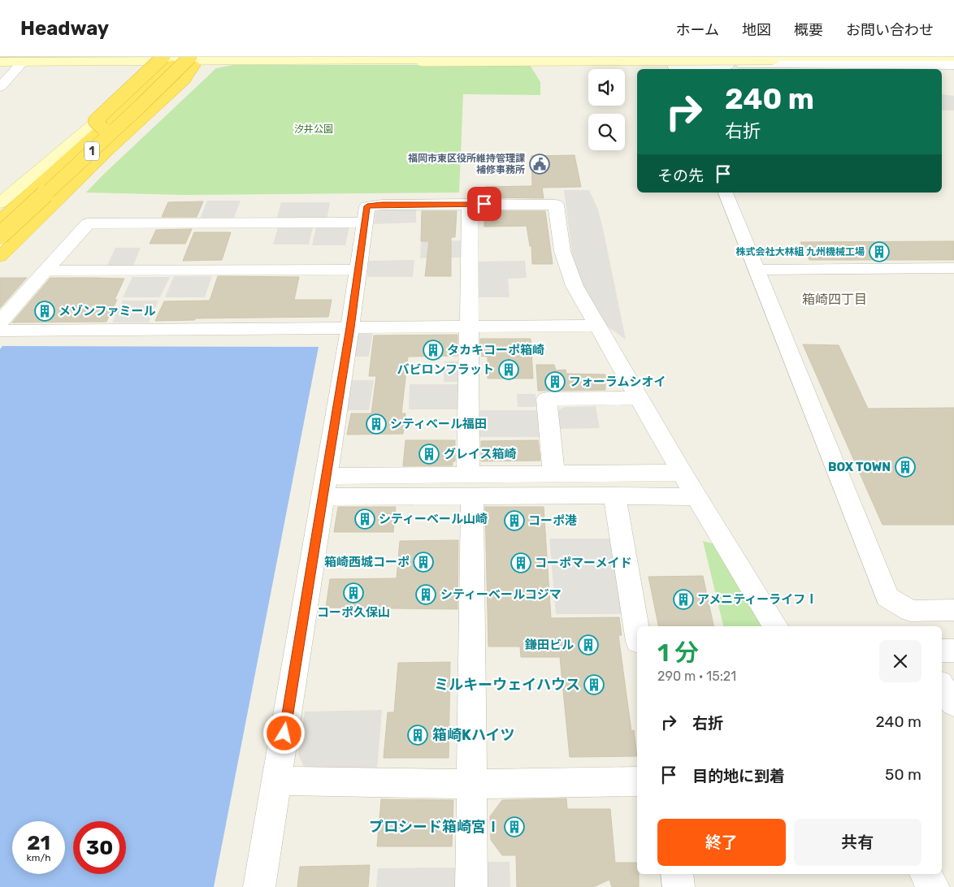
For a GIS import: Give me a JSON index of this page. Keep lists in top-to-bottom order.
{
  "streets": {
    "highway": ["1"]
  },
  "districts": ["箱崎四丁目"],
  "parks": ["汐井公園"],
  "places": {
    "public building": ["福岡市東区役所維持管理課 補修事務所"],
    "building": [
      "株式会社大林組 九州機械工場",
      "メゾンファミール",
      "タカキコーポ箱崎",
      "バビロンフラット",
      "フォーラムシオイ",
      "シティベール福田",
      "グレイス箱崎",
      "BOX TOWN",
      "シティーベール山崎",
      "コーポ港",
      "箱崎西城コーポ",
      "コーポマーメイド",
      "コーポ久保山",
      "シティーベールコジマ",
      "アメニティーライフⅠ",
      "鎌田ビル",
      "ミルキーウェイハウス",
      "箱崎Kハイツ",
      "プロシード箱崎宮Ⅰ"
    ]
  },
  "page": {
    "header": "Headway",
    "nav": [
      "ホーム",
      "地図",
      "概要",
      "お問い合わせ"
    ],
    "turn": ["240 m", "右折"],
    "then": "その先",
    "heading": ["1 分", "290 m · 15:21"],
    "list": [
      {
        "name": "右折",
        "value": "240 m"
      },
      {
        "name": "目的地に到着",
        "value": "50 m"
      }
    ],
    "buttons": ["終了", "共有"],
    "speed": "21 km/h",
    "limit": "30"
  }
}
